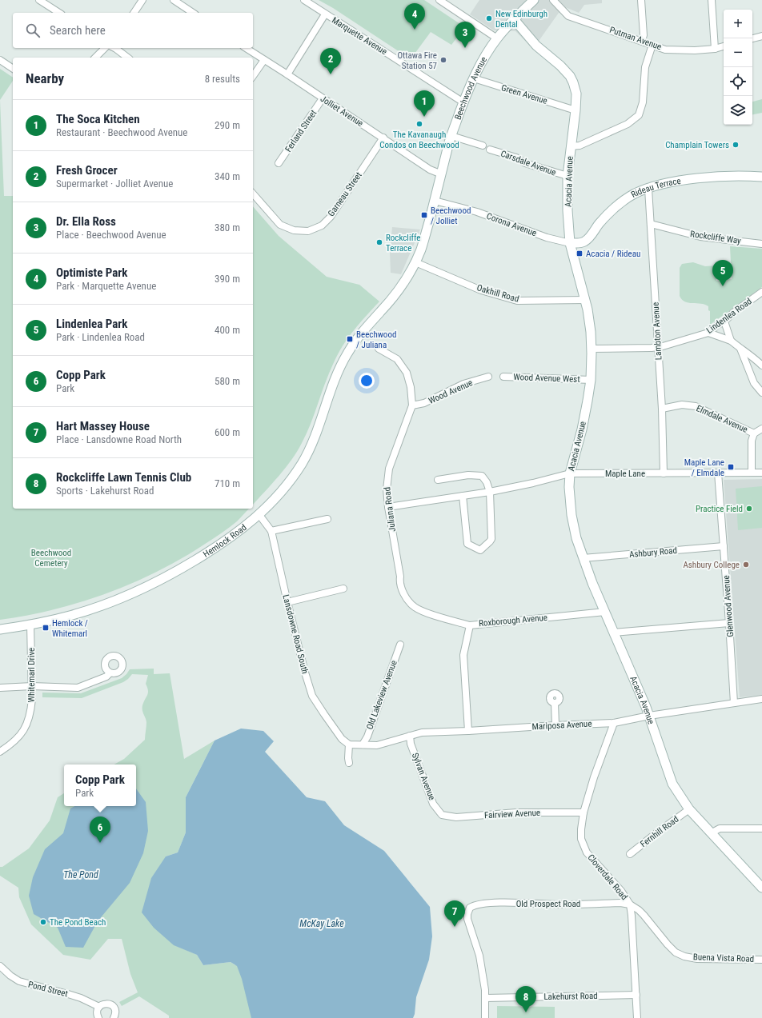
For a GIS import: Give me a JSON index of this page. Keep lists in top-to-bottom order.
{
  "streets": {
    "street": [
      "Marquette Avenue",
      "Putman Avenue",
      "Beechwood Avenue",
      "Green Avenue",
      "Jolliet Avenue",
      "Ferland Street",
      "Carsdale Avenue",
      "Acacia Avenue",
      "Rideau Terrace",
      "Garneau Street",
      "Corona Avenue",
      "Rockcliffe Way",
      "Oakhill Road",
      "Lindenlea Road",
      "Lambton Avenue",
      "Wood Avenue West",
      "Wood Avenue",
      "Elmdale Avenue",
      "Maple Lane",
      "Juliana Road",
      "Hemlock Road",
      "Ashbury Road",
      "Glenwood Avenue",
      "Roxborough Avenue",
      "Lansdowne Road South",
      "Whitemarl Drive",
      "Old Lakeview Avenue",
      "Mariposa Avenue",
      "Sylvan Avenue",
      "Fairview Avenue",
      "Fernhill Road",
      "Cloverdale Road",
      "Old Prospect Road",
      "Buena Vista Road",
      "Pond Street",
      "Lakehurst Road"
    ]
  },
  "crossings": [
    ["Marquette Avenue", "Beechwood Avenue"],
    ["Beechwood Avenue", "Green Avenue"],
    ["Beechwood Avenue", "Jolliet Avenue"],
    ["Beechwood Avenue", "Acacia Avenue"],
    ["Beechwood Avenue", "Corona Avenue"],
    ["Beechwood Avenue", "Oakhill Road"],
    ["Beechwood Avenue", "Hemlock Road"],
    ["Green Avenue", "Acacia Avenue"],
    ["Jolliet Avenue", "Ferland Street"],
    ["Jolliet Avenue", "Garneau Street"],
    ["Carsdale Avenue", "Acacia Avenue"],
    ["Acacia Avenue", "Rideau Terrace"],
    ["Acacia Avenue", "Corona Avenue"],
    ["Acacia Avenue", "Oakhill Road"],
    ["Acacia Avenue", "Lindenlea Road"],
    ["Acacia Avenue", "Wood Avenue West"],
    ["Acacia Avenue", "Maple Lane"],
    ["Acacia Avenue", "Ashbury Road"],
    ["Acacia Avenue", "Roxborough Avenue"],
    ["Acacia Avenue", "Mariposa Avenue"],
    ["Acacia Avenue", "Fernhill Road"],
    ["Rideau Terrace", "Corona Avenue"],
    ["Rideau Terrace", "Lambton Avenue"],
    ["Rockcliffe Way", "Lambton Avenue"],
    ["Lindenlea Road", "Lambton Avenue"],
    ["Lambton Avenue", "Elmdale Avenue"],
    ["Lambton Avenue", "Maple Lane"],
    ["Wood Avenue", "Juliana Road"],
    ["Maple Lane", "Juliana Road"],
    ["Maple Lane", "Glenwood Avenue"],
    ["Juliana Road", "Roxborough Avenue"],
    ["Hemlock Road", "Lansdowne Road South"],
    ["Hemlock Road", "Whitemarl Drive"],
    ["Ashbury Road", "Glenwood Avenue"],
    ["Glenwood Avenue", "Mariposa Avenue"],
    ["Roxborough Avenue", "Mariposa Avenue"],
    ["Old Lakeview Avenue", "Mariposa Avenue"],
    ["Mariposa Avenue", "Sylvan Avenue"],
    ["Mariposa Avenue", "Cloverdale Road"],
    ["Sylvan Avenue", "Fairview Avenue"],
    ["Fairview Avenue", "Cloverdale Road"],
    ["Cloverdale Road", "Old Prospect Road"],
    ["Cloverdale Road", "Buena Vista Road"],
    ["Cloverdale Road", "Lakehurst Road"],
    ["Old Prospect Road", "Buena Vista Road"],
    ["Old Prospect Road", "Lakehurst Road"]
  ],
  "water": ["The Pond", "McKay Lake"],
  "parks": ["Beechwood Cemetery"],
  "places": {
    "other": [
      "New Edinburgh Dental",
      "Ottawa Fire Station 57",
      "The Kavanaugh Condos on Beechwood",
      "Champlain Towers",
      "Rockcliffe Terrace",
      "Practice Field",
      "Ashbury College",
      "The Pond Beach"
    ],
    "transit": [
      "Beechwood / Jolliet",
      "Acacia / Rideau",
      "Beechwood / Juliana",
      "Maple Lane / Elmdale",
      "Hemlock / Whitemarl"
    ]
  },
  "page": {
    "pins": [
      "4",
      "3",
      "2",
      "1",
      "5",
      "6",
      "7",
      "8"
    ],
    "map_buttons": ["+", "−"],
    "search": "Search here",
    "heading": ["Nearby", "8 results"],
    "list": [
      {
        "mark": "1",
        "name": "The Soca Kitchen",
        "note": "Restaurant · Beechwood Avenue",
        "value": "290 m"
      },
      {
        "mark": "2",
        "name": "Fresh Grocer",
        "note": "Supermarket · Jolliet Avenue",
        "value": "340 m"
      },
      {
        "mark": "3",
        "name": "Dr. Ella Ross",
        "note": "Place · Beechwood Avenue",
        "value": "380 m"
      },
      {
        "mark": "4",
        "name": "Optimiste Park",
        "note": "Park · Marquette Avenue",
        "value": "390 m"
      },
      {
        "mark": "5",
        "name": "Lindenlea Park",
        "note": "Park · Lindenlea Road",
        "value": "400 m"
      },
      {
        "mark": "6",
        "name": "Copp Park",
        "note": "Park",
        "value": "580 m"
      },
      {
        "mark": "7",
        "name": "Hart Massey House",
        "note": "Place · Lansdowne Road North",
        "value": "600 m"
      },
      {
        "mark": "8",
        "name": "Rockcliffe Lawn Tennis Club",
        "note": "Sports · Lakehurst Road",
        "value": "710 m"
      }
    ],
    "popup": ["Copp Park", "Park"]
  }
}
